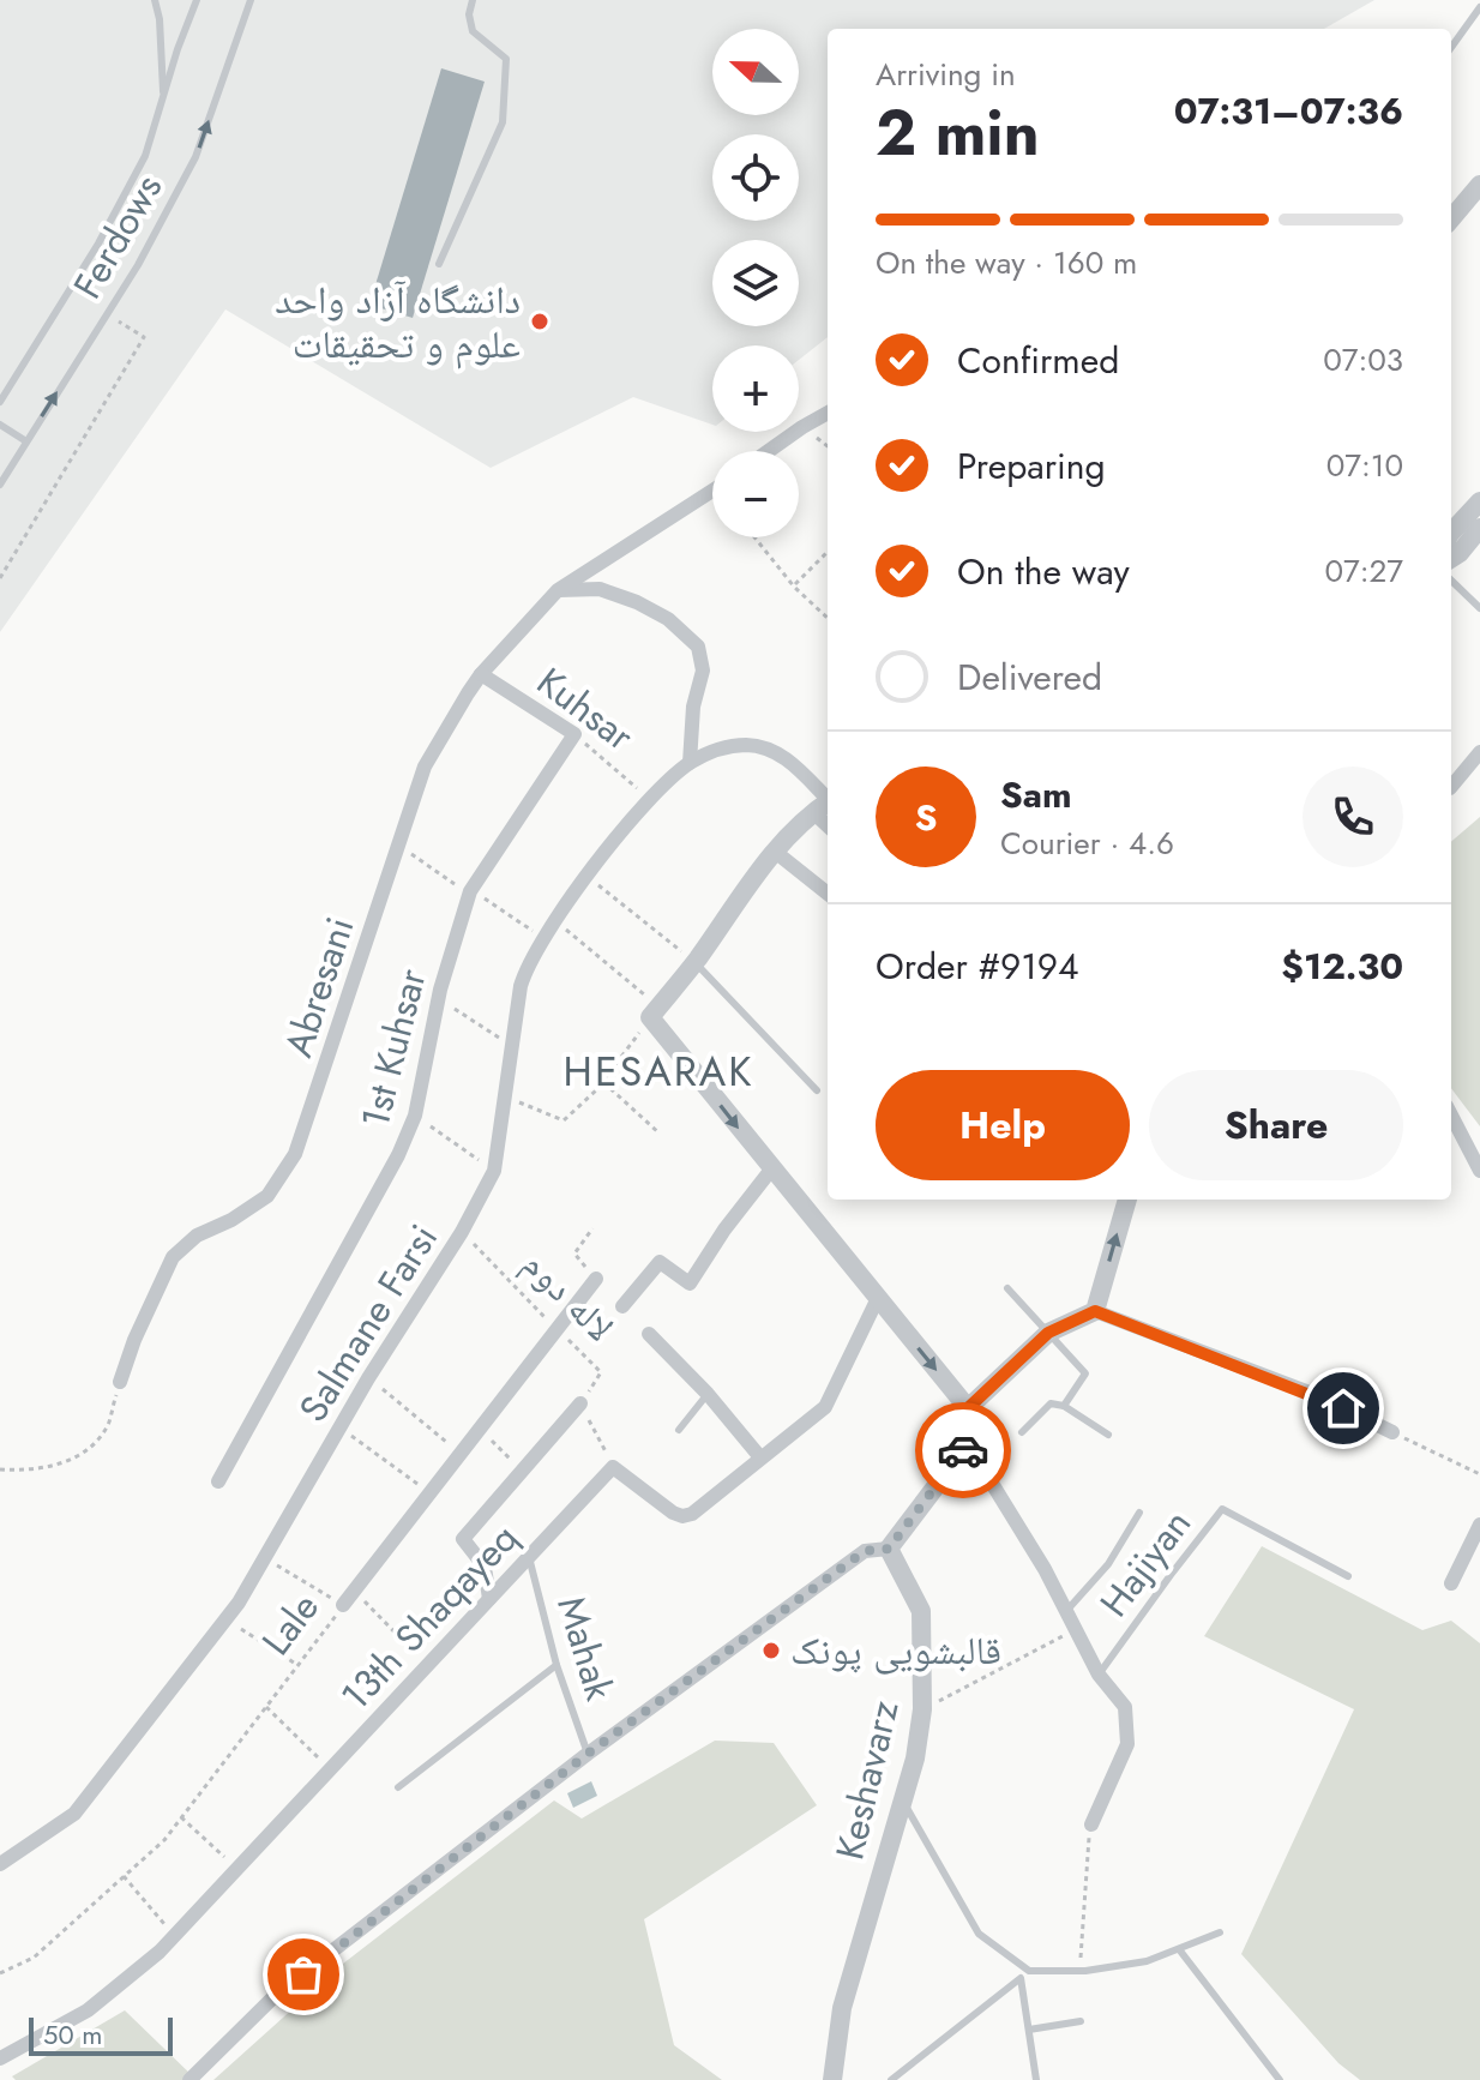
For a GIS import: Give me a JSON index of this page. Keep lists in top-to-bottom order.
{
  "streets": {
    "street": [
      "Kuhsar",
      "Abresani",
      "1st Kuhsar",
      "لاله دوم",
      "Salmane Farsi",
      "13th Shaqayeq",
      "Lale",
      "Keshavarz"
    ],
    "lane": ["Ferdows", "Hajiyan", "Mahak"]
  },
  "crossings": [
    ["Kuhsar", "Abresani"],
    ["Kuhsar", "1st Kuhsar"],
    ["Kuhsar", "Salmane Farsi"],
    ["لاله دوم", "Salmane Farsi"],
    ["لاله دوم", "13th Shaqayeq"],
    ["لاله دوم", "Lale"],
    ["13th Shaqayeq", "Mahak"]
  ],
  "districts": ["HESARAK"],
  "places": ["دانشگاه آزاد واحد علوم و تحقیقات", "قالبشویی پونک"],
  "scale_bar": "50 m",
  "north": "left",
  "page": {
    "map_buttons": ["+", "−"],
    "heading": ["2 min", "Arriving in", "07:31–07:36"],
    "panel": [
      "Sam",
      "Courier · 4.6",
      "Order #9194",
      "$12.30"
    ],
    "bar": "On the way · 160 m",
    "list": [
      ["Confirmed", "07:03"],
      ["Preparing", "07:10"],
      ["On the way", "07:27"],
      "Delivered"
    ],
    "round": "S",
    "buttons": ["Help", "Share"],
    "scale": "50 m"
  }
}
